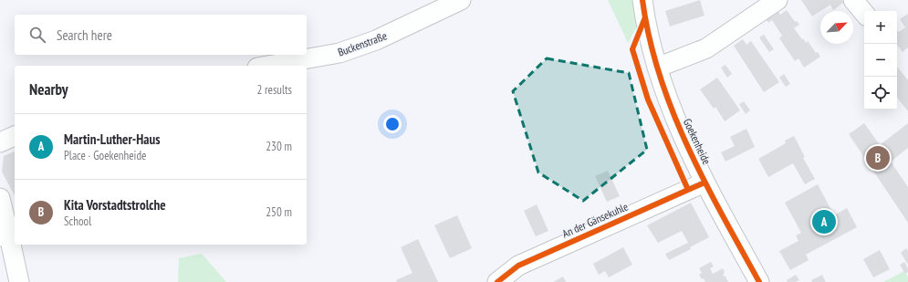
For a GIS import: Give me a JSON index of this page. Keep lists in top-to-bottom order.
{
  "streets": {
    "street": ["Buckenstraße", "Goekenheide", "An der Gänsekuhle"]
  },
  "crossings": [
    ["Goekenheide", "An der Gänsekuhle"]
  ],
  "north": "top right",
  "page": {
    "map_buttons": ["+", "−"],
    "search": "Search here",
    "heading": ["Nearby", "2 results"],
    "list": [
      {
        "mark": "A",
        "name": "Martin-Luther-Haus",
        "note": "Place · Goekenheide",
        "value": "230 m"
      },
      {
        "mark": "B",
        "name": "Kita Vorstadtstrolche",
        "note": "School",
        "value": "250 m"
      }
    ],
    "pins": ["B", "A"]
  }
}
